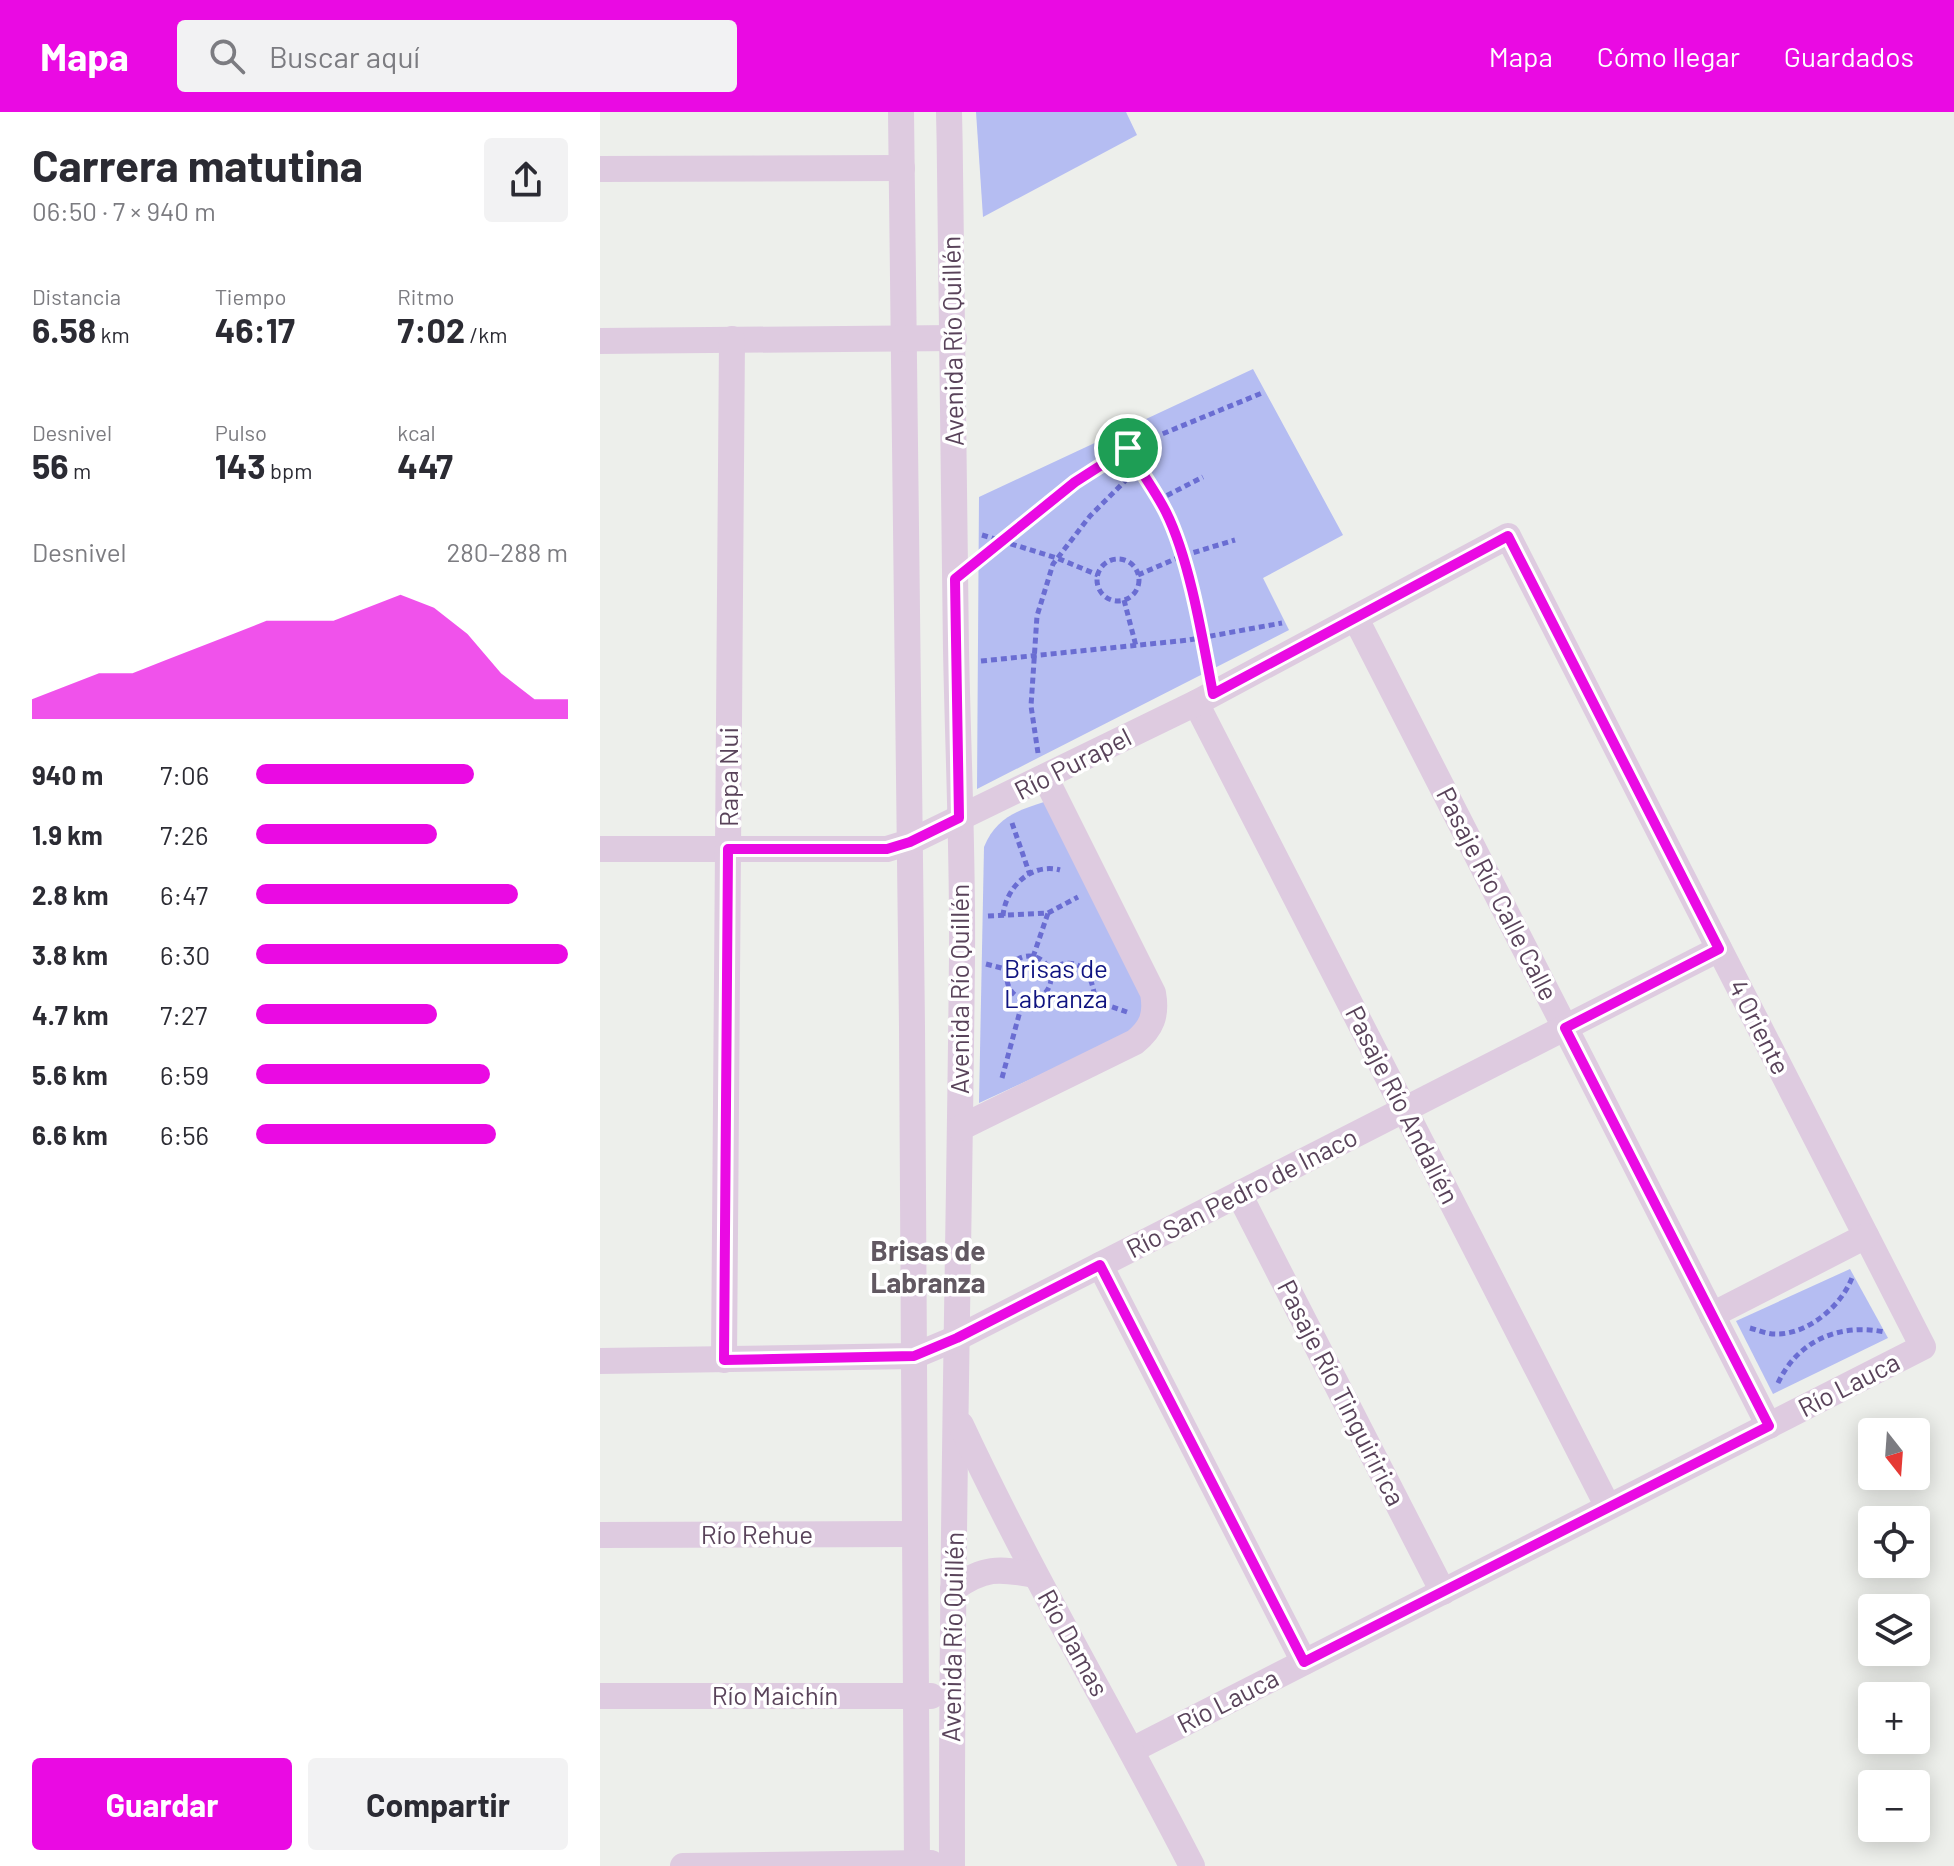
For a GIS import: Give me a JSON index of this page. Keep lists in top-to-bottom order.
{
  "streets": {
    "street": [
      "Avenida Río Quillén",
      "Río Purapel",
      "Rapa Nui",
      "Pasaje Río Calle Calle",
      "4 Oriente",
      "Pasaje Río Andalién",
      "Río San Pedro de Inaco",
      "Río Lauca",
      "Pasaje Río Tinguiririca",
      "Río Rehue",
      "Río Damas",
      "Río Maichín"
    ]
  },
  "crossings": [
    ["Avenida Río Quillén", "Río Purapel"],
    ["Avenida Río Quillén", "Río San Pedro de Inaco"],
    ["Avenida Río Quillén", "Río Rehue"],
    ["Avenida Río Quillén", "Río Damas"],
    ["Avenida Río Quillén", "Río Maichín"],
    ["Río Purapel", "Rapa Nui"],
    ["Río Purapel", "Pasaje Río Calle Calle"],
    ["Río Purapel", "4 Oriente"],
    ["Río Purapel", "Pasaje Río Andalién"],
    ["Rapa Nui", "Río San Pedro de Inaco"],
    ["Pasaje Río Calle Calle", "Río San Pedro de Inaco"],
    ["Pasaje Río Calle Calle", "Río Lauca"],
    ["4 Oriente", "Río San Pedro de Inaco"],
    ["4 Oriente", "Río Lauca"],
    ["Pasaje Río Andalién", "Río San Pedro de Inaco"],
    ["Pasaje Río Andalién", "Río Lauca"],
    ["Río San Pedro de Inaco", "Pasaje Río Tinguiririca"],
    ["Río Lauca", "Pasaje Río Tinguiririca"],
    ["Río Lauca", "Río Damas"]
  ],
  "districts": ["Brisas de Labranza"],
  "parks": ["Brisas de Labranza"],
  "north": "bottom",
  "page": {
    "header": "Mapa",
    "search": "Buscar aquí",
    "nav": ["Mapa", "Cómo llegar", "Guardados"],
    "heading": ["Carrera matutina", "06:50 · 7 × 940 m"],
    "stats": [
      ["Distancia", "6.58 km"],
      ["Tiempo", "46:17"],
      ["Ritmo", "7:02 /km"],
      ["Desnivel", "56 m"],
      ["Pulso", "143 bpm"],
      ["kcal", "447"]
    ],
    "chart": ["Desnivel", "280–288 m"],
    "list": [
      {
        "name": "940 m",
        "note": "7:06"
      },
      {
        "name": "1.9 km",
        "note": "7:26"
      },
      {
        "name": "2.8 km",
        "note": "6:47"
      },
      {
        "name": "3.8 km",
        "note": "6:30"
      },
      {
        "name": "4.7 km",
        "note": "7:27"
      },
      {
        "name": "5.6 km",
        "note": "6:59"
      },
      {
        "name": "6.6 km",
        "note": "6:56"
      }
    ],
    "map_buttons": ["+", "−"],
    "buttons": ["Guardar", "Compartir"]
  }
}
